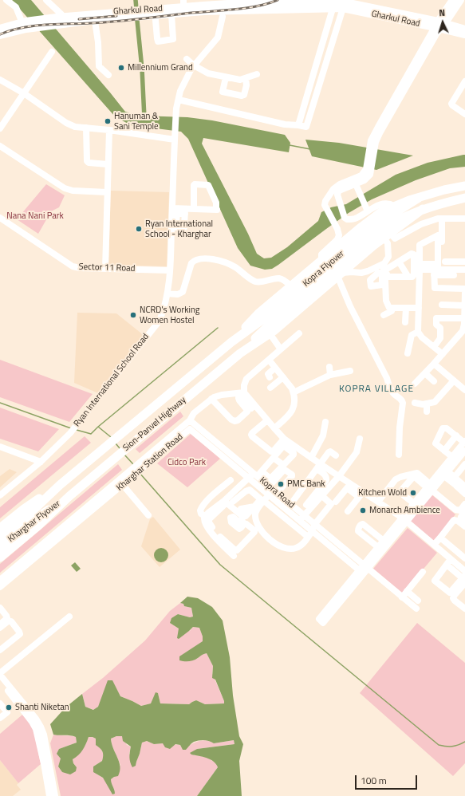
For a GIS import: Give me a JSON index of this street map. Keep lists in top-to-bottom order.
{
  "streets": {
    "highway": ["Kopra Flyover", "Sion-Panvel Highway", "Kharghar Flyover"],
    "main road": ["Gharkul Road"],
    "street": [
      "Sector 11 Road",
      "Ryan International School Road",
      "Kharghar Station Road",
      "Kopra Road"
    ]
  },
  "crossings": [
    ["Gharkul Road", "Ryan International School Road"],
    ["Sector 11 Road", "Ryan International School Road"],
    ["Kopra Flyover", "Sion-Panvel Highway"],
    ["Sion-Panvel Highway", "Kharghar Flyover"],
    ["Kharghar Station Road", "Kopra Road"]
  ],
  "districts": ["KOPRA VILLAGE"],
  "parks": ["Nana Nani Park", "Cidco Park"],
  "places": [
    "Millennium Grand",
    "Hanuman & Sani Temple",
    "Ryan International School - Kharghar",
    "NCRD's Working Women Hostel",
    "PMC Bank",
    "Kitchen Wold",
    "Monarch Ambience",
    "Shanti Niketan"
  ],
  "scale_bar": "100 m",
  "north": "top"
}
